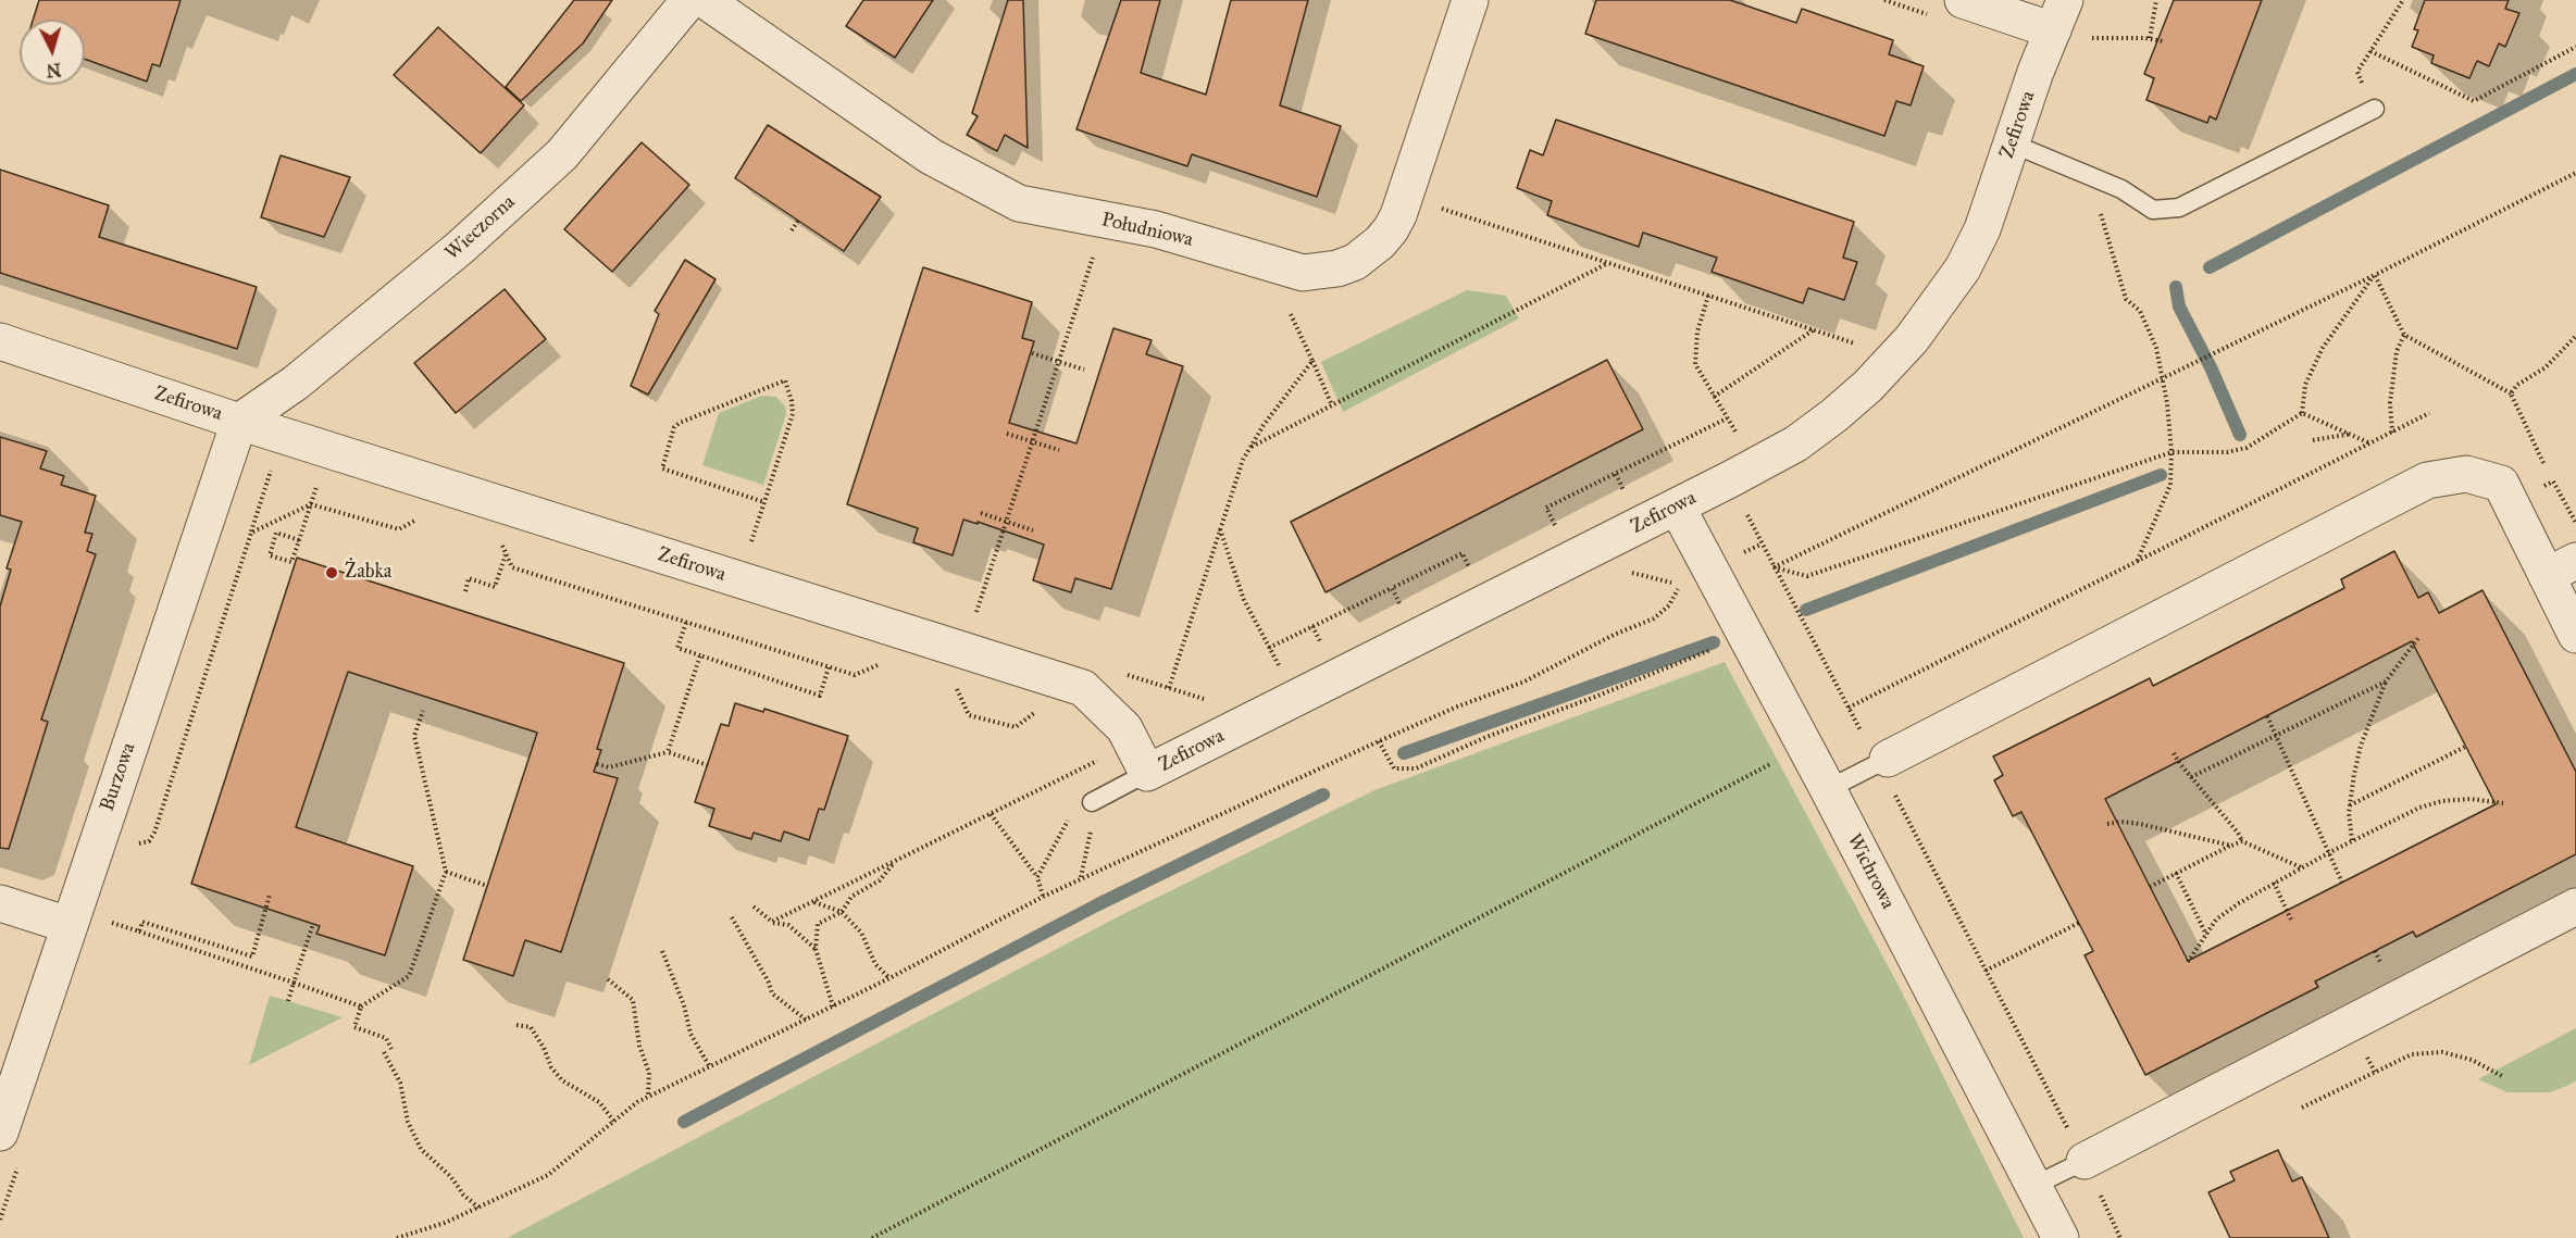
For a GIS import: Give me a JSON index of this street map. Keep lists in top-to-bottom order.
{
  "streets": {
    "street": [
      "Zefirowa",
      "Wieczorna",
      "Południowa",
      "Burzowa",
      "Wichrowa"
    ]
  },
  "crossings": [
    ["Zefirowa", "Wieczorna"],
    ["Zefirowa", "Burzowa"],
    ["Zefirowa", "Wichrowa"],
    ["Wieczorna", "Burzowa"]
  ],
  "places": ["Żabka"],
  "north": "bottom"
}
